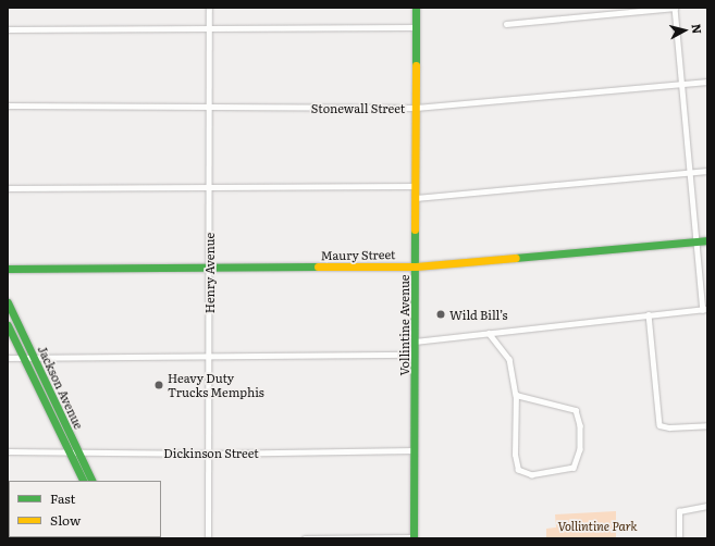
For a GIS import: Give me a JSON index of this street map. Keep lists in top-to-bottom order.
{
  "streets": {
    "street": [
      "Stonewall Street",
      "Maury Street",
      "Henry Avenue",
      "Vollintine Avenue",
      "Jackson Avenue",
      "Dickinson Street"
    ]
  },
  "crossings": [
    ["Stonewall Street", "Henry Avenue"],
    ["Stonewall Street", "Vollintine Avenue"],
    ["Maury Street", "Henry Avenue"],
    ["Maury Street", "Vollintine Avenue"],
    ["Henry Avenue", "Dickinson Street"],
    ["Vollintine Avenue", "Dickinson Street"],
    ["Jackson Avenue", "Dickinson Street"]
  ],
  "parks": ["Vollintine Park"],
  "places": ["Wild Bill’s", "Heavy Duty Trucks Memphis"],
  "legend": ["Fast", "Slow"],
  "north": "right"
}
